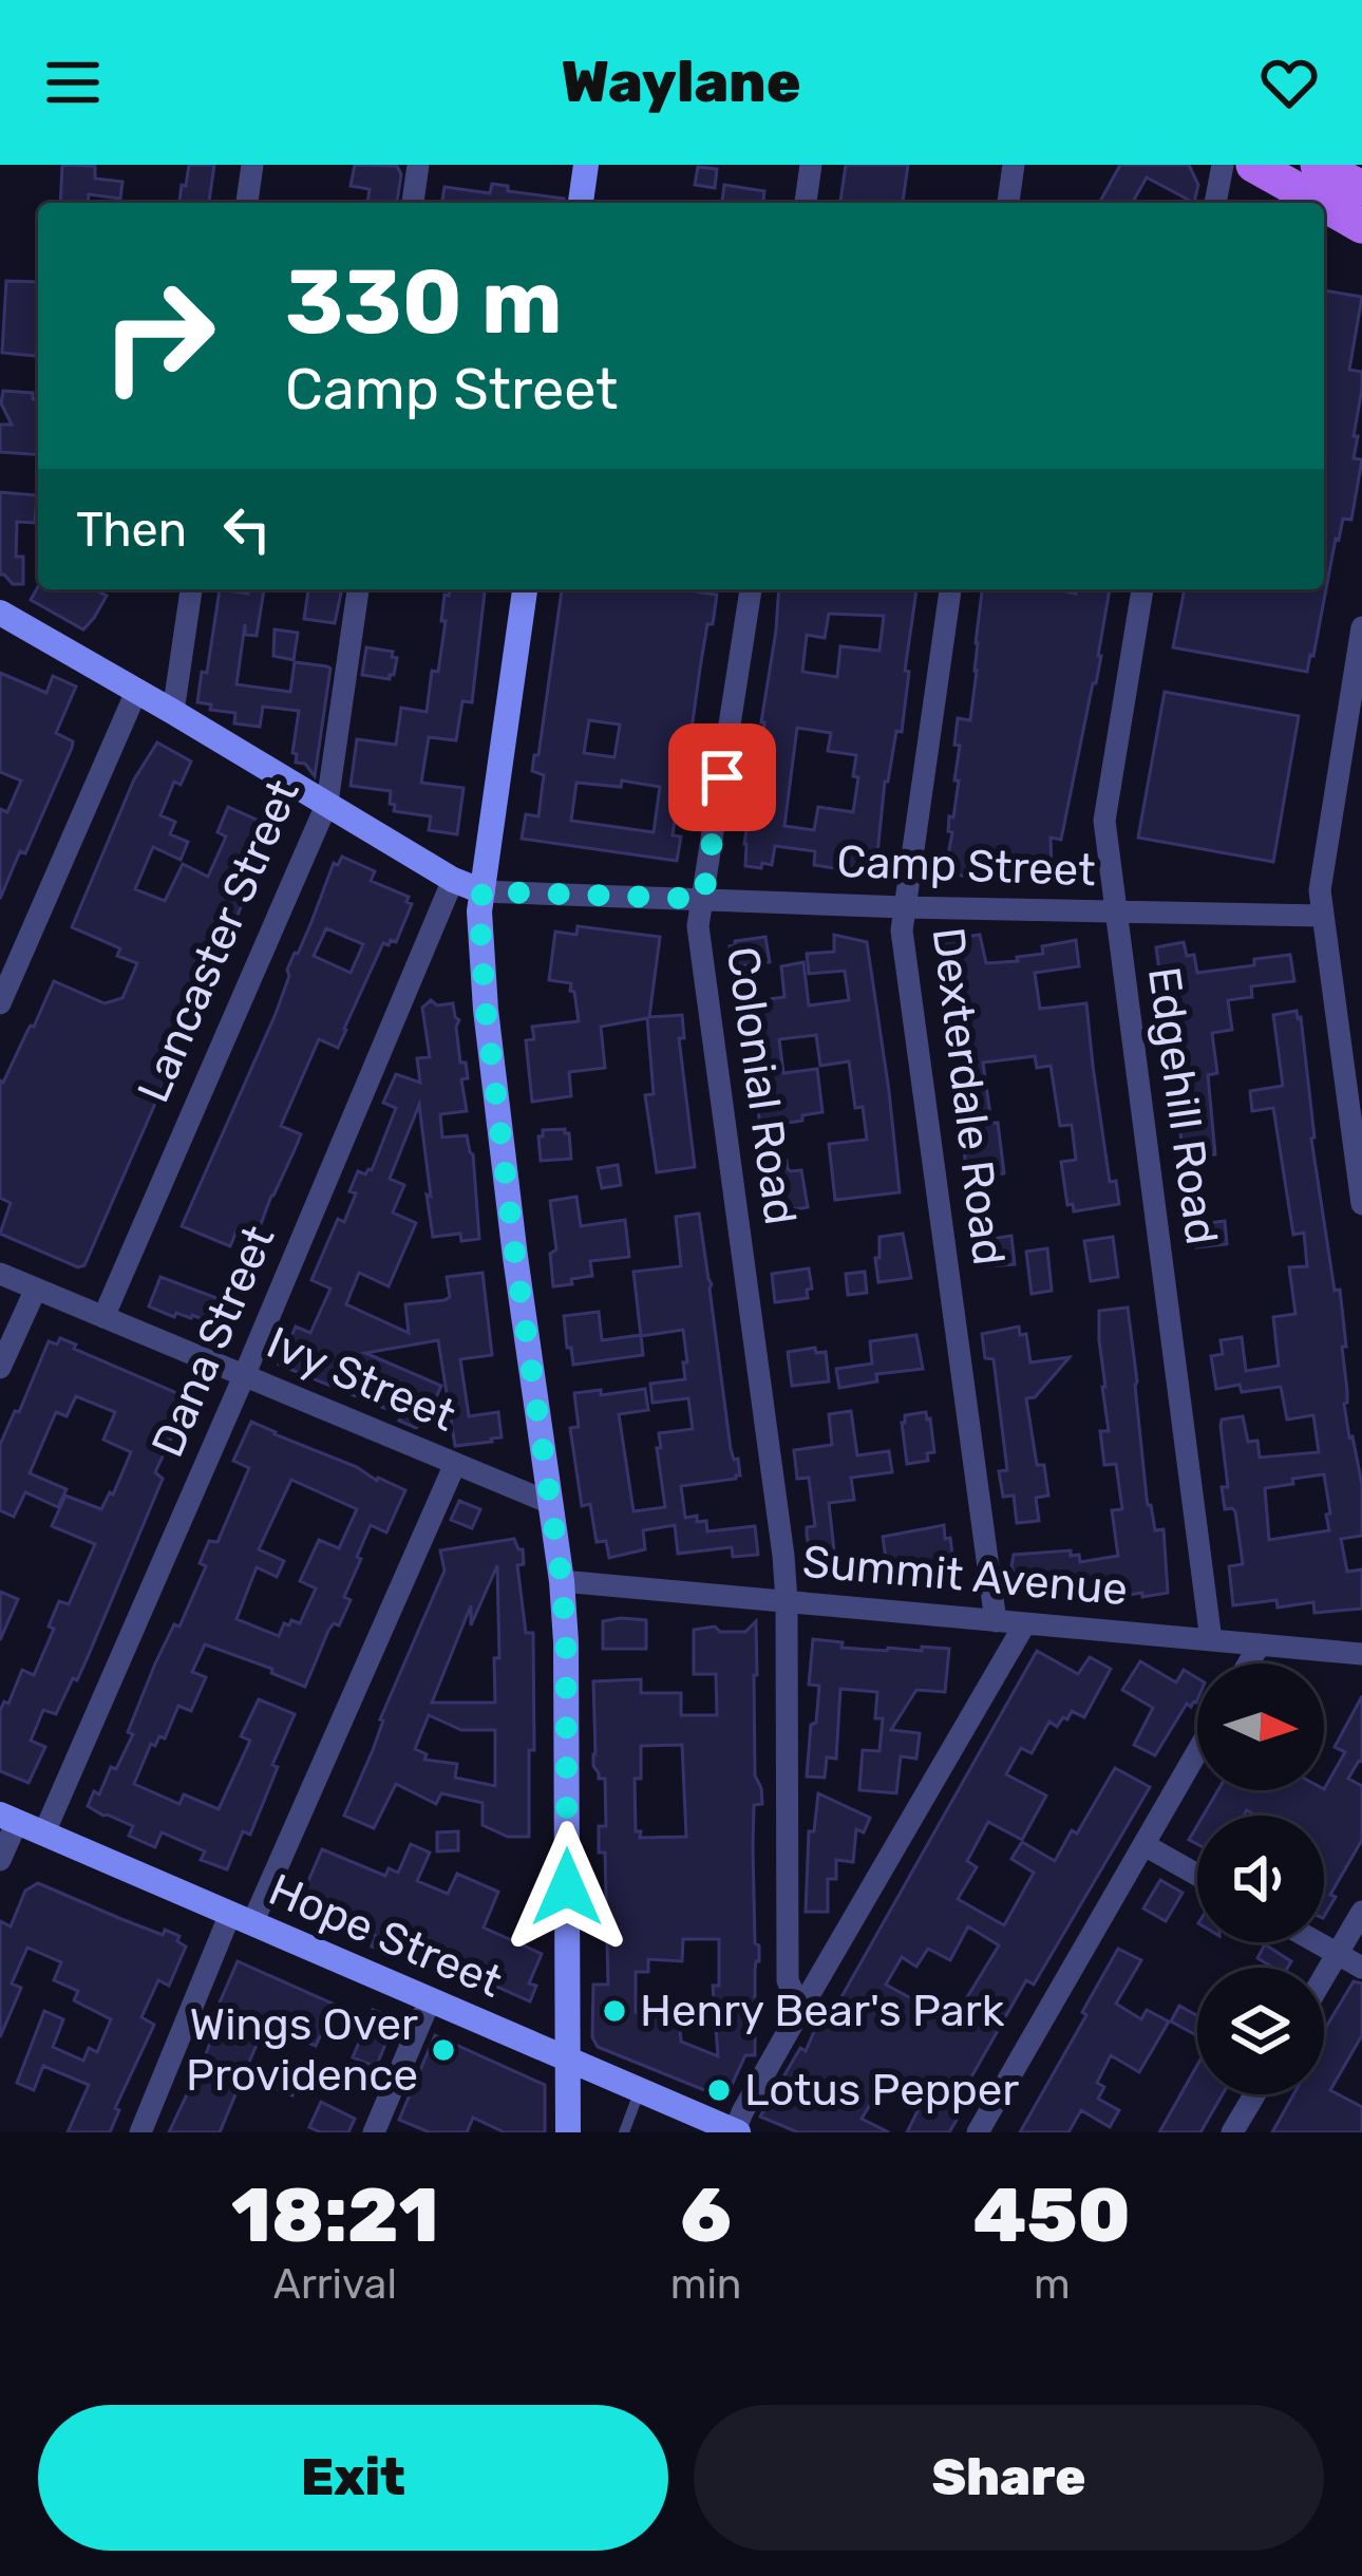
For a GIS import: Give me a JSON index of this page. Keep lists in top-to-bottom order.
{
  "streets": {
    "street": [
      "Camp Street",
      "Lancaster Street",
      "Colonial Road",
      "Dexterdale Road",
      "Edgehill Road",
      "Dana Street",
      "Ivy Street",
      "Summit Avenue",
      "Hope Street"
    ]
  },
  "crossings": [
    ["Camp Street", "Lancaster Street"],
    ["Camp Street", "Colonial Road"],
    ["Camp Street", "Dexterdale Road"],
    ["Camp Street", "Edgehill Road"],
    ["Camp Street", "Dana Street"],
    ["Lancaster Street", "Ivy Street"],
    ["Colonial Road", "Summit Avenue"],
    ["Dexterdale Road", "Summit Avenue"],
    ["Edgehill Road", "Summit Avenue"],
    ["Dana Street", "Ivy Street"],
    ["Dana Street", "Hope Street"]
  ],
  "places": ["Henry Bear's Park", "Wings Over Providence", "Lotus Pepper"],
  "north": "right",
  "page": {
    "header": "Waylane",
    "turn": ["330 m", "Camp Street"],
    "then": "Then",
    "eta": [
      "18:21",
      "Arrival",
      "6",
      "min",
      "450",
      "m"
    ],
    "buttons": ["Exit", "Share"]
  }
}
